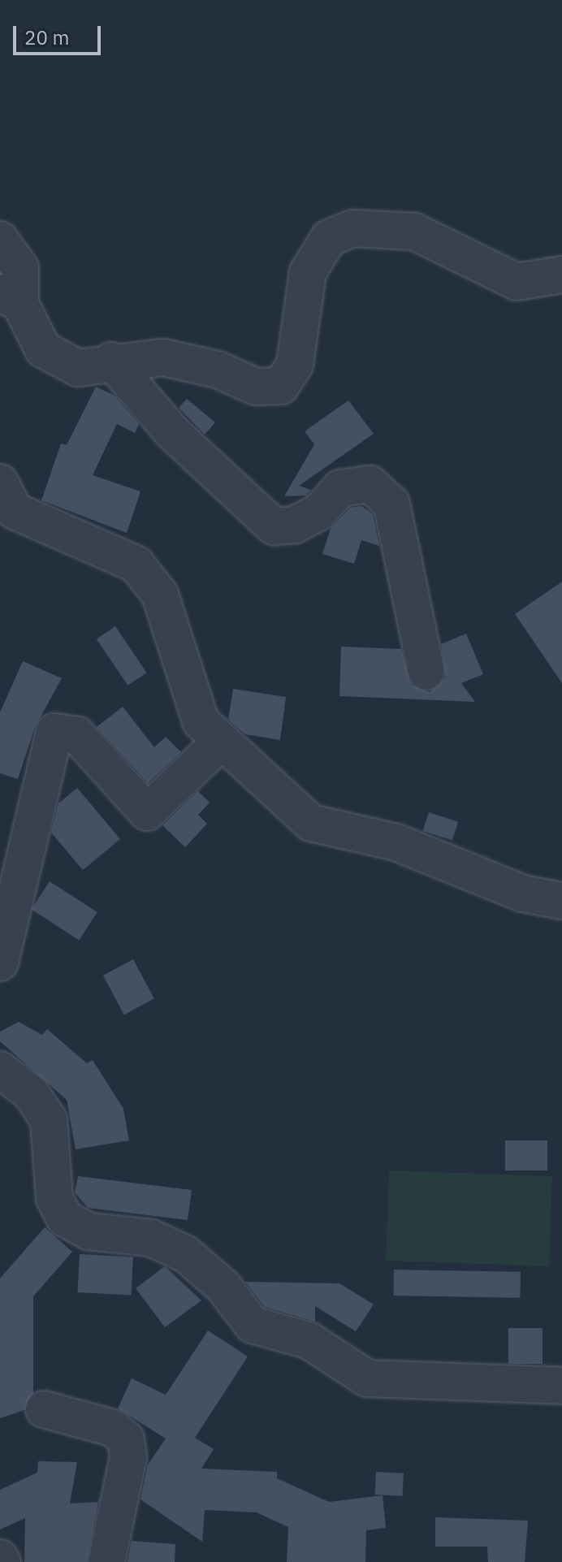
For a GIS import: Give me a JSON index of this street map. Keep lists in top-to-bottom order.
{
  "scale_bar": "20 m"
}
